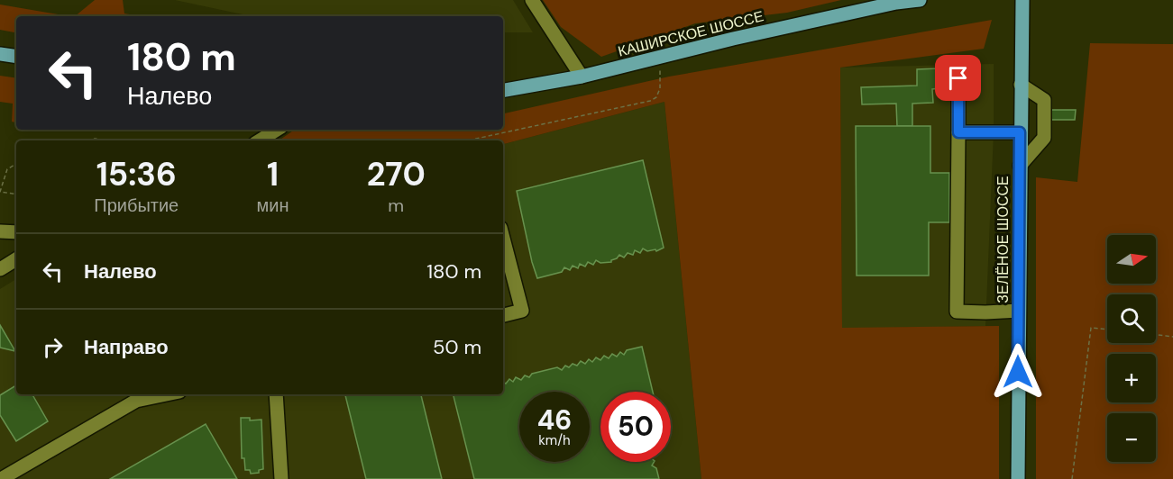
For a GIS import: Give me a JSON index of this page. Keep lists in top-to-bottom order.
{
  "streets": {
    "main road": ["КАШИРСКОЕ ШОССЕ", "ЗЕЛЁНОЕ ШОССЕ"]
  },
  "north": "right",
  "page": {
    "turn": ["180 m", "Налево"],
    "eta": [
      "15:36",
      "Прибытие",
      "1",
      "мин",
      "270",
      "m"
    ],
    "list": [
      {
        "name": "Налево",
        "value": "180 m"
      },
      {
        "name": "Направо",
        "value": "50 m"
      }
    ],
    "map_buttons": ["+", "−"],
    "speed": "46 km/h",
    "limit": "50"
  }
}
